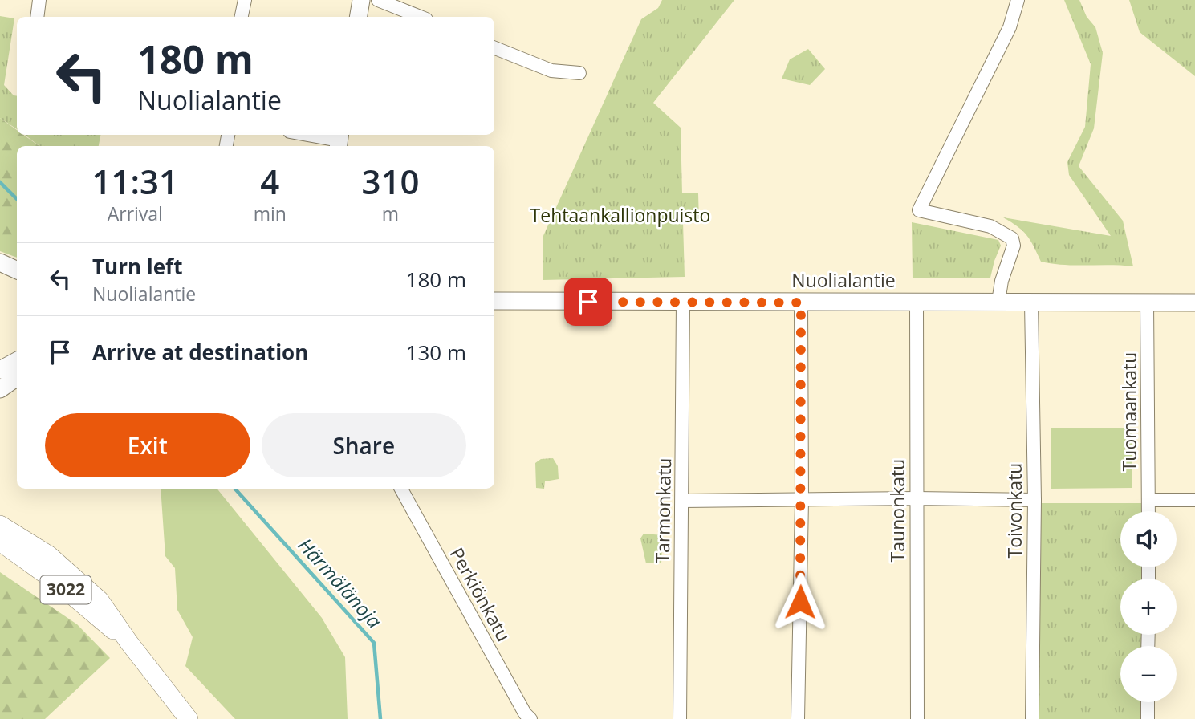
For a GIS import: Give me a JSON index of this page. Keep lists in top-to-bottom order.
{
  "streets": {
    "main road": ["3022"],
    "street": [
      "Nuolialantie",
      "Tuomaankatu",
      "Tarmonkatu",
      "Taunonkatu",
      "Toivonkatu",
      "Perkiönkatu"
    ]
  },
  "crossings": [
    ["Nuolialantie", "Tuomaankatu"],
    ["Nuolialantie", "Tarmonkatu"],
    ["Nuolialantie", "Taunonkatu"],
    ["Nuolialantie", "Toivonkatu"]
  ],
  "water": ["Härmälänoja"],
  "parks": ["Tehtaankallionpuisto"],
  "page": {
    "turn": ["180 m", "Nuolialantie"],
    "eta": [
      "11:31",
      "Arrival",
      "4",
      "min",
      "310",
      "m"
    ],
    "list": [
      {
        "name": "Turn left",
        "note": "Nuolialantie",
        "value": "180 m"
      },
      {
        "name": "Arrive at destination",
        "value": "130 m"
      }
    ],
    "buttons": ["Exit", "Share"],
    "map_buttons": ["+", "−"]
  }
}
